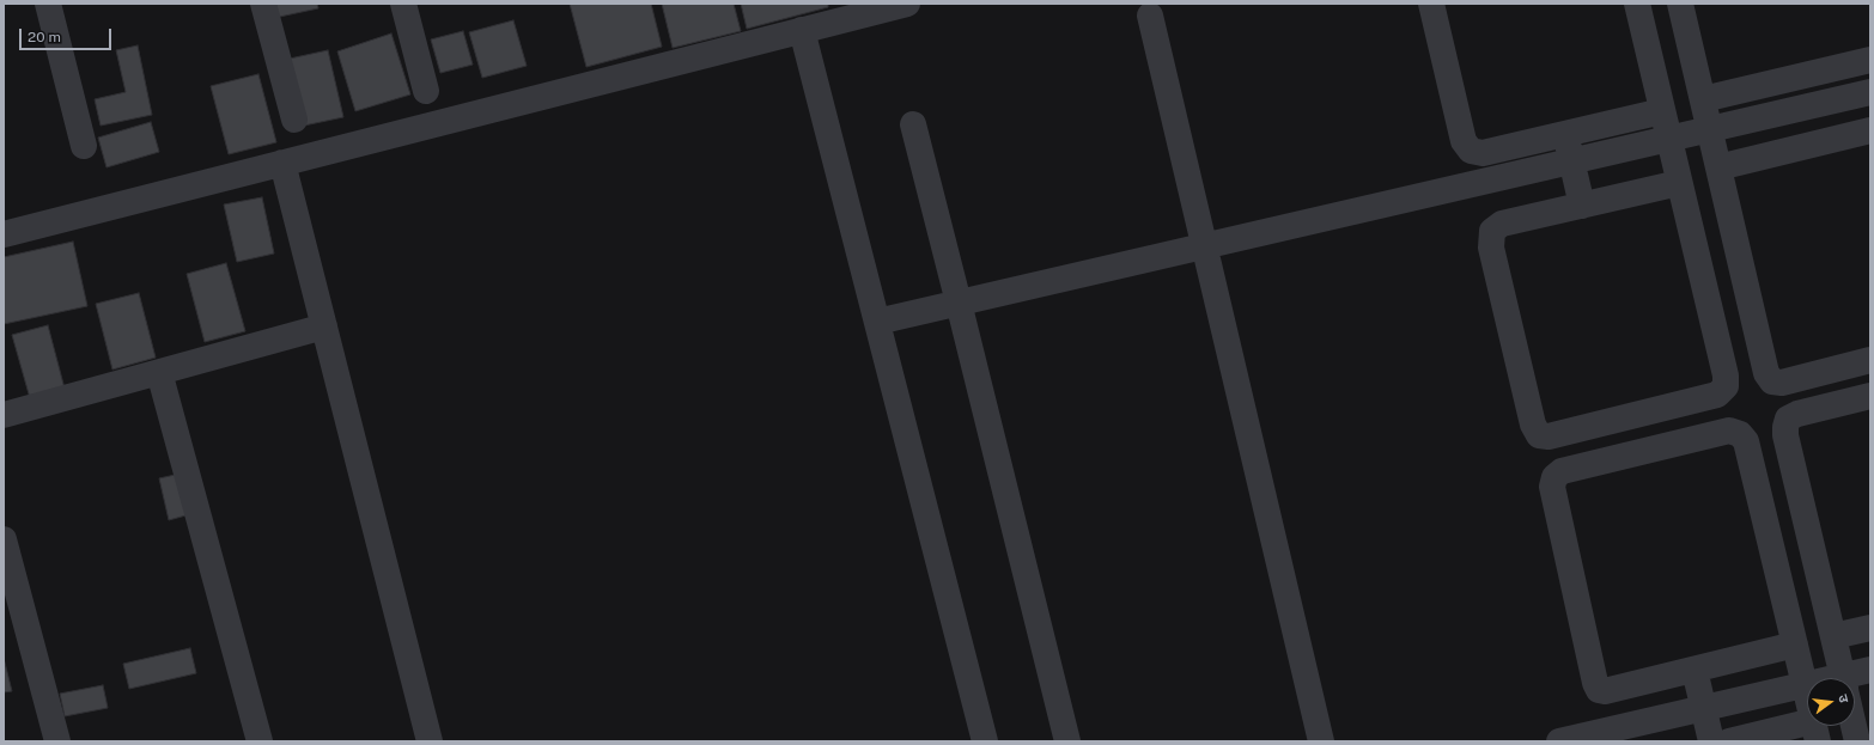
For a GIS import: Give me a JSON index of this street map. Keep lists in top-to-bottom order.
{
  "scale_bar": "20 m",
  "north": "right"
}
